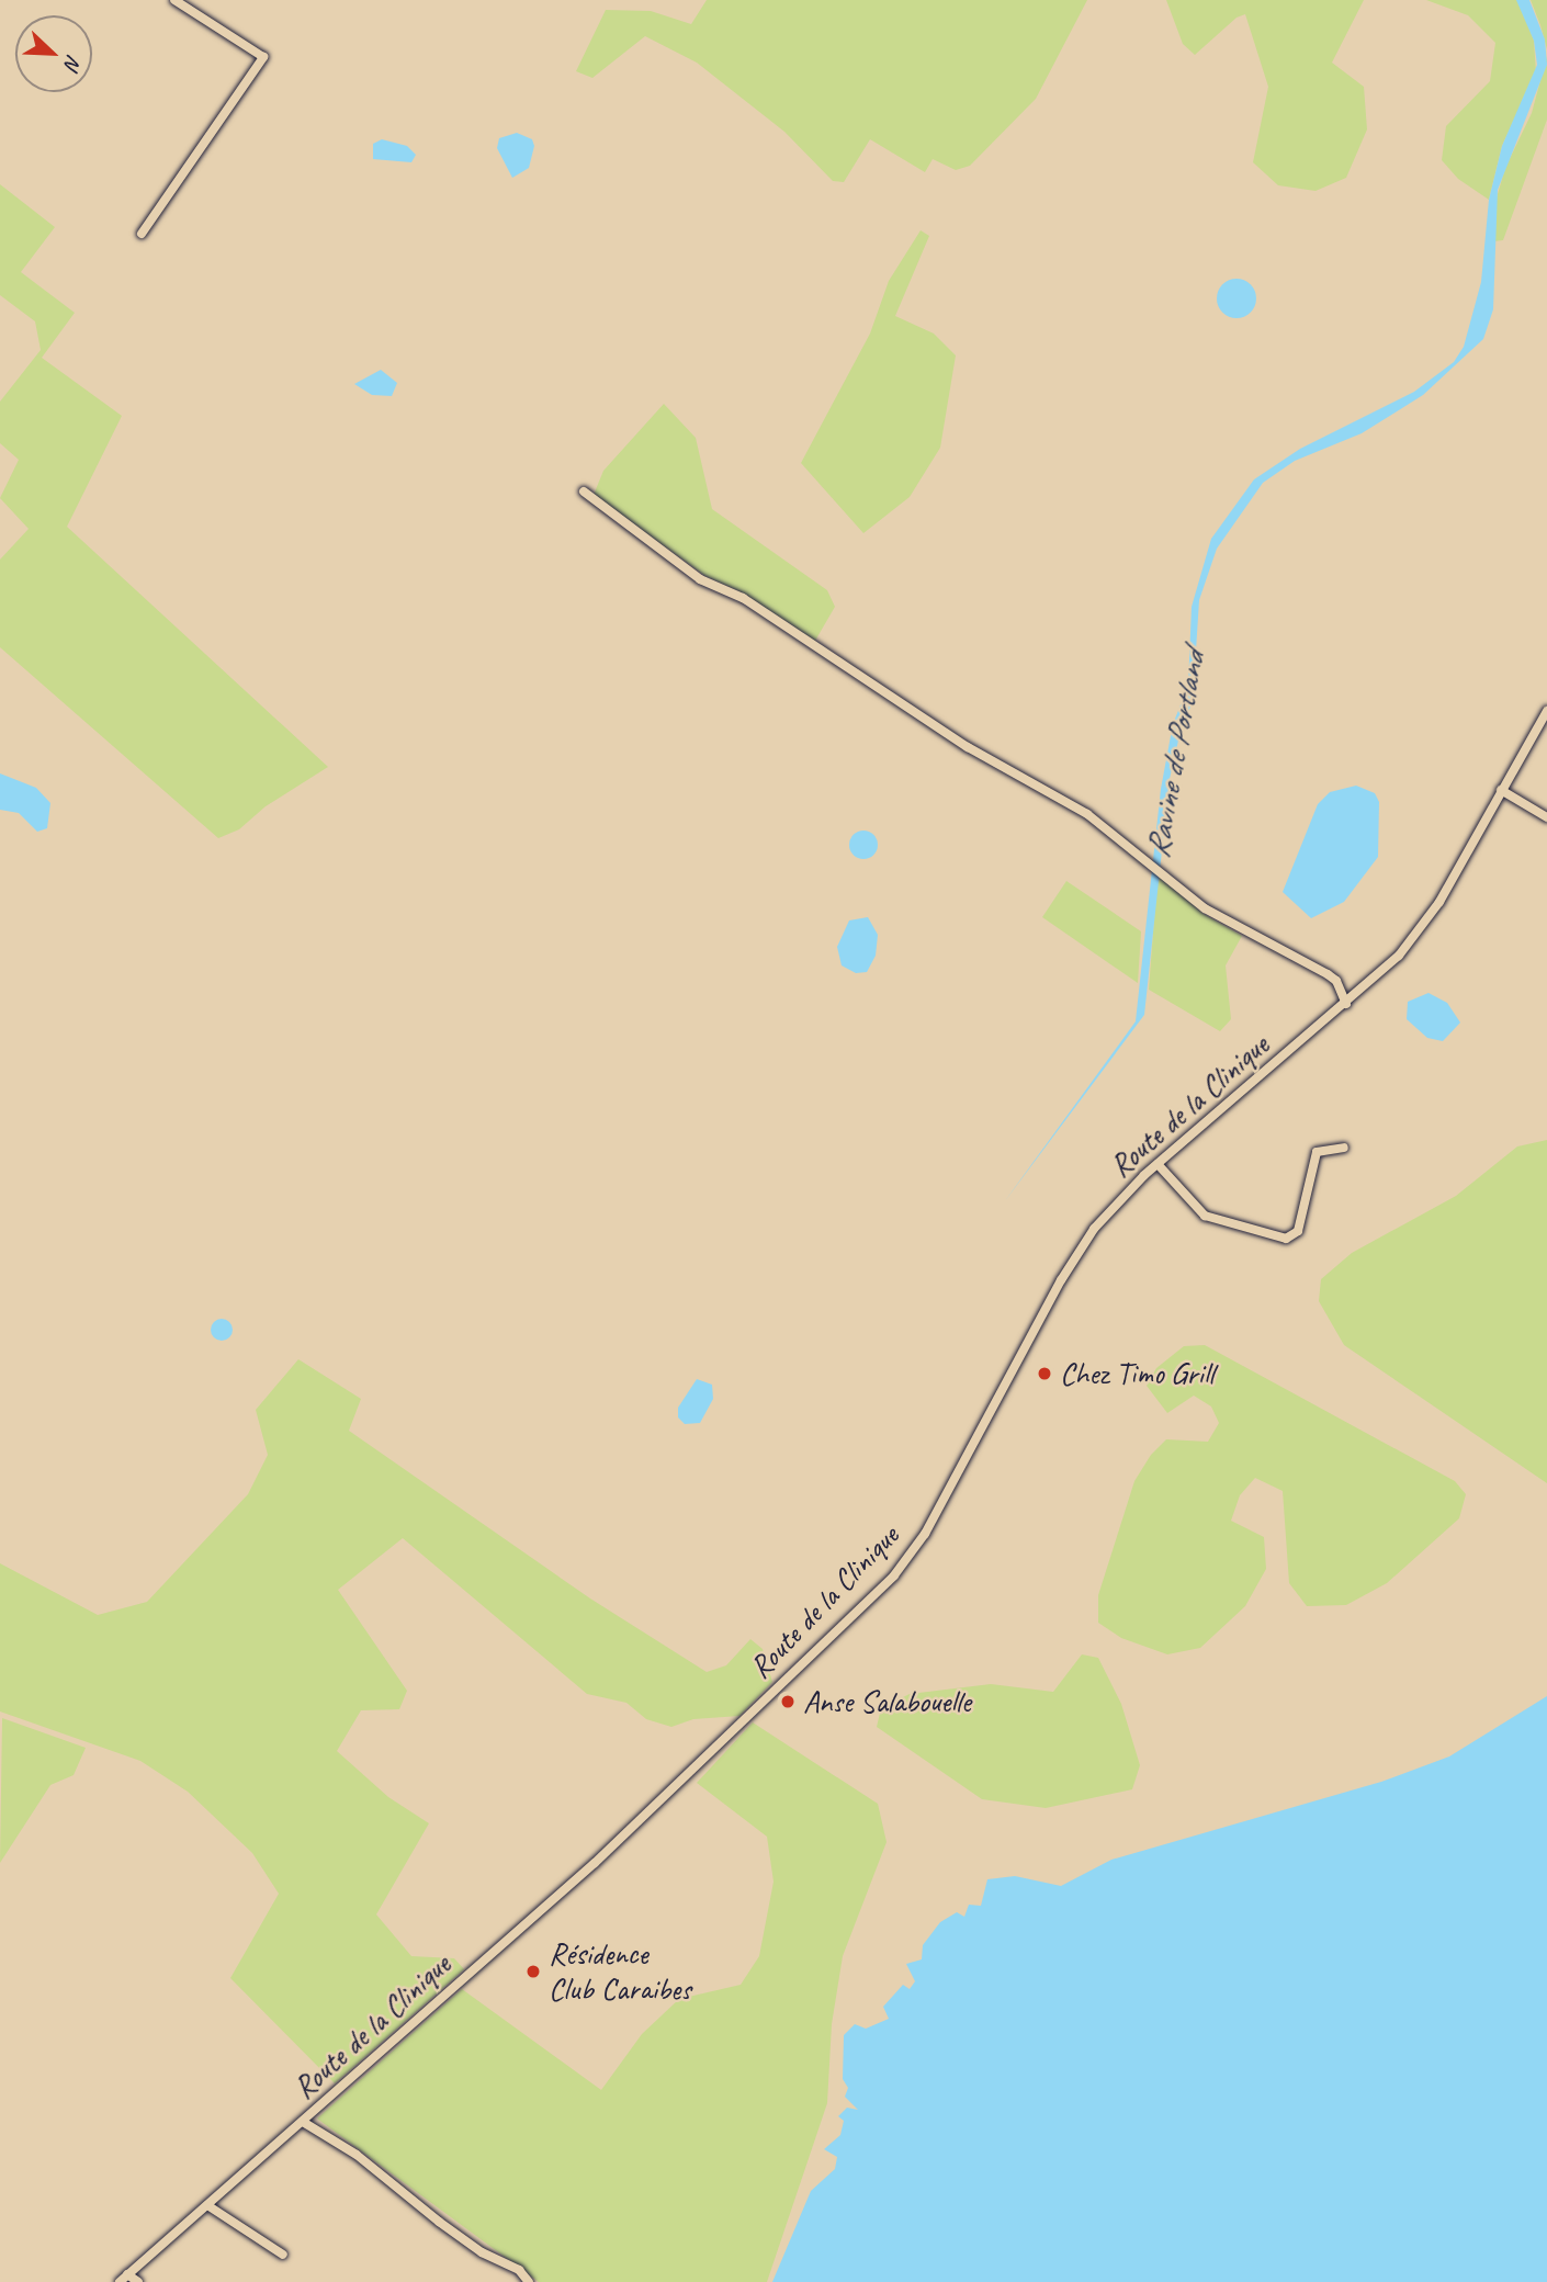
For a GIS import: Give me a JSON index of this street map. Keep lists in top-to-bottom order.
{
  "streets": {
    "street": ["Route de la Clinique"]
  },
  "water": ["Ravine de Portland"],
  "places": ["Chez Timo Grill", "Anse Salabouelle", "Résidence Club Caraibes"],
  "north": "bottom right"
}
